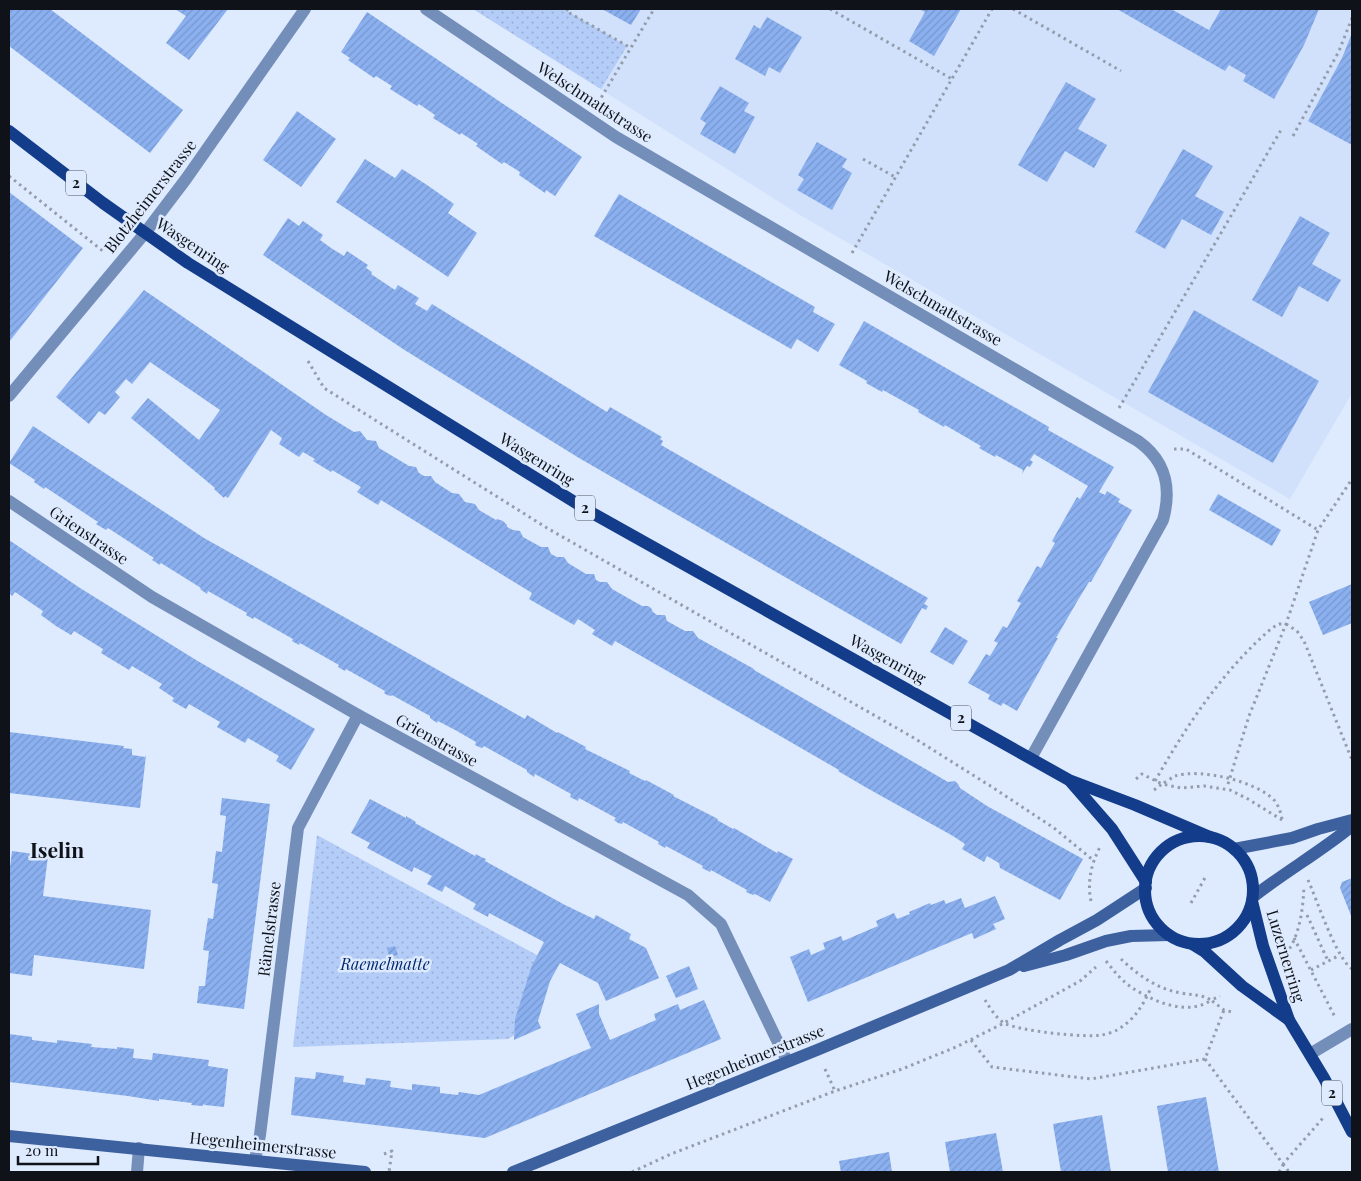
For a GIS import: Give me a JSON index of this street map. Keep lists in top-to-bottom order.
{
  "streets": {
    "main road": ["2", "Wasgenring", "Luzernerring"],
    "street": [
      "Welschmattstrasse",
      "Blotzheimerstrasse",
      "Grienstrasse",
      "Rämelstrasse",
      "Hegenheimerstrasse"
    ]
  },
  "crossings": [
    ["Welschmattstrasse", "Wasgenring"],
    ["Blotzheimerstrasse", "Wasgenring"],
    ["Wasgenring", "Luzernerring"],
    ["Wasgenring", "Hegenheimerstrasse"],
    ["Grienstrasse", "Rämelstrasse"],
    ["Grienstrasse", "Hegenheimerstrasse"],
    ["Rämelstrasse", "Hegenheimerstrasse"],
    ["Luzernerring", "Hegenheimerstrasse"]
  ],
  "districts": ["Iselin"],
  "parks": ["Raemelmatte"],
  "scale_bar": "20 m"
}
